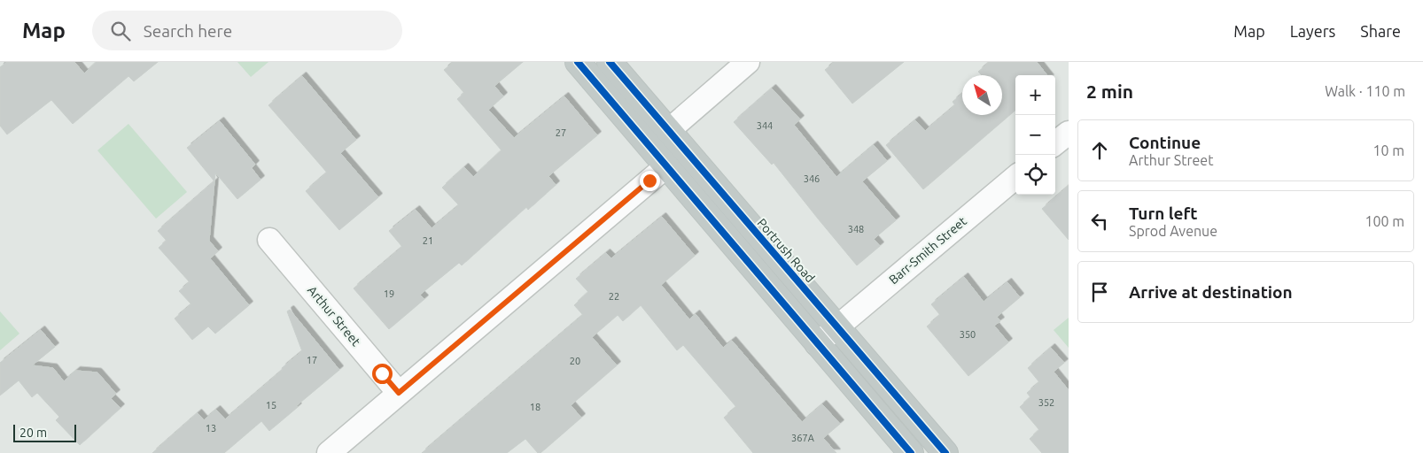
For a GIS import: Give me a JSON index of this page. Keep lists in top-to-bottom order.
{
  "streets": {
    "highway": ["Portrush Road"],
    "street": ["Barr-Smith Street", "Arthur Street"]
  },
  "crossings": [
    ["Portrush Road", "Barr-Smith Street"]
  ],
  "house_numbers": [
    "344",
    "27",
    "346",
    "348",
    "21",
    "19",
    "22",
    "350",
    "17",
    "20",
    "352",
    "15",
    "18",
    "13",
    "367A"
  ],
  "scale_bar": "20 m",
  "north": "top left",
  "page": {
    "header": "Map",
    "search": "Search here",
    "nav": ["Map", "Layers", "Share"],
    "heading": ["2 min", "Walk · 110 m"],
    "map_buttons": ["+", "−"],
    "list": [
      ["Continue", "Arthur Street", "10 m"],
      ["Turn left", "Sprod Avenue", "100 m"],
      "Arrive at destination"
    ],
    "scale": "20 m"
  }
}
